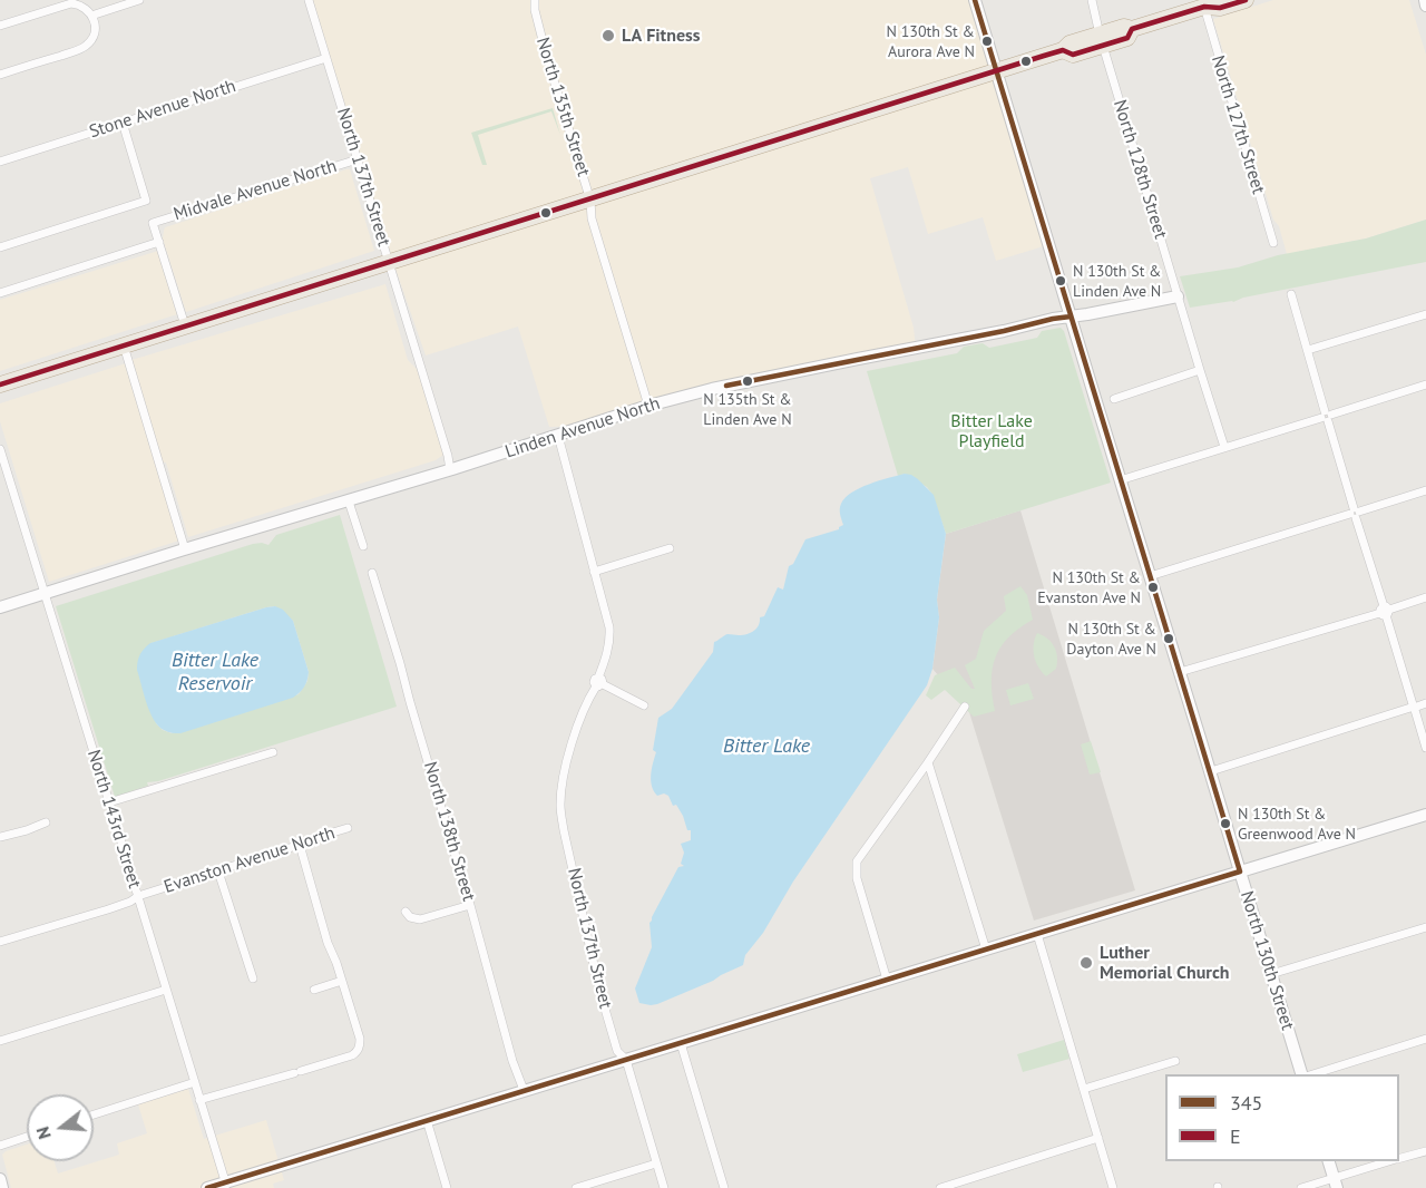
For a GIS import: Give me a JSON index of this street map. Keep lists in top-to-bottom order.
{
  "streets": {
    "main road": ["Linden Avenue North", "North 130th Street"],
    "street": [
      "North 135th Street",
      "Stone Avenue North",
      "North 127th Street",
      "North 128th Street",
      "North 137th Street",
      "Midvale Avenue North",
      "North 143rd Street",
      "North 138th Street",
      "Evanston Avenue North"
    ]
  },
  "crossings": [
    ["North 135th Street", "Linden Avenue North"],
    ["Stone Avenue North", "North 137th Street"],
    ["North 128th Street", "Linden Avenue North"],
    ["North 137th Street", "Midvale Avenue North"],
    ["North 137th Street", "Linden Avenue North"],
    ["Linden Avenue North", "North 143rd Street"],
    ["Linden Avenue North", "North 130th Street"],
    ["North 143rd Street", "Evanston Avenue North"]
  ],
  "water": ["Bitter Lake Reservoir", "Bitter Lake"],
  "parks": ["Bitter Lake Playfield"],
  "places": [
    "LA Fitness",
    "N 130th St & Aurora Ave N",
    "N 130th St & Linden Ave N",
    "N 135th St & Linden Ave N",
    "N 130th St & Evanston Ave N",
    "N 130th St & Dayton Ave N",
    "N 130th St & Greenwood Ave N",
    "Luther Memorial Church"
  ],
  "lines": ["transit line 345", "transit line E"],
  "legend": ["345", "E"],
  "north": "left"
}
